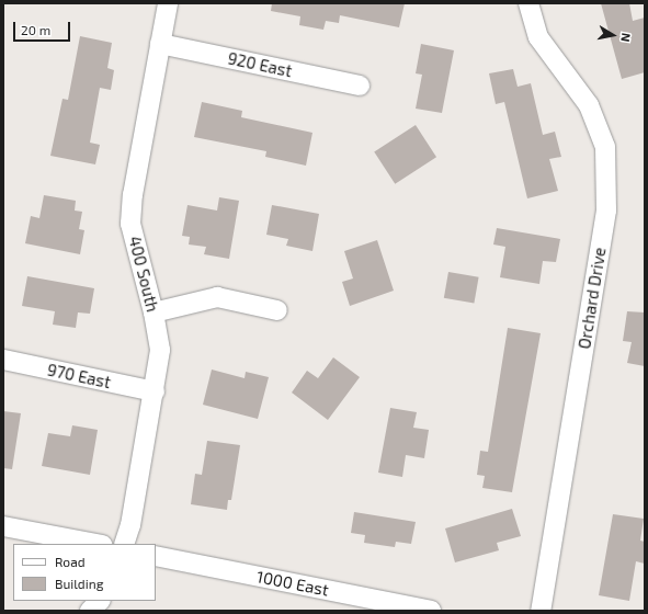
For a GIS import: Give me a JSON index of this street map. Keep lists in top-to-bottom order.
{
  "streets": {
    "street": [
      "920 East",
      "400 South",
      "Orchard Drive",
      "970 East",
      "1000 East"
    ]
  },
  "crossings": [
    ["920 East", "400 South"],
    ["400 South", "970 East"]
  ],
  "legend": ["Road", "Building"],
  "scale_bar": "20 m",
  "north": "right"
}
